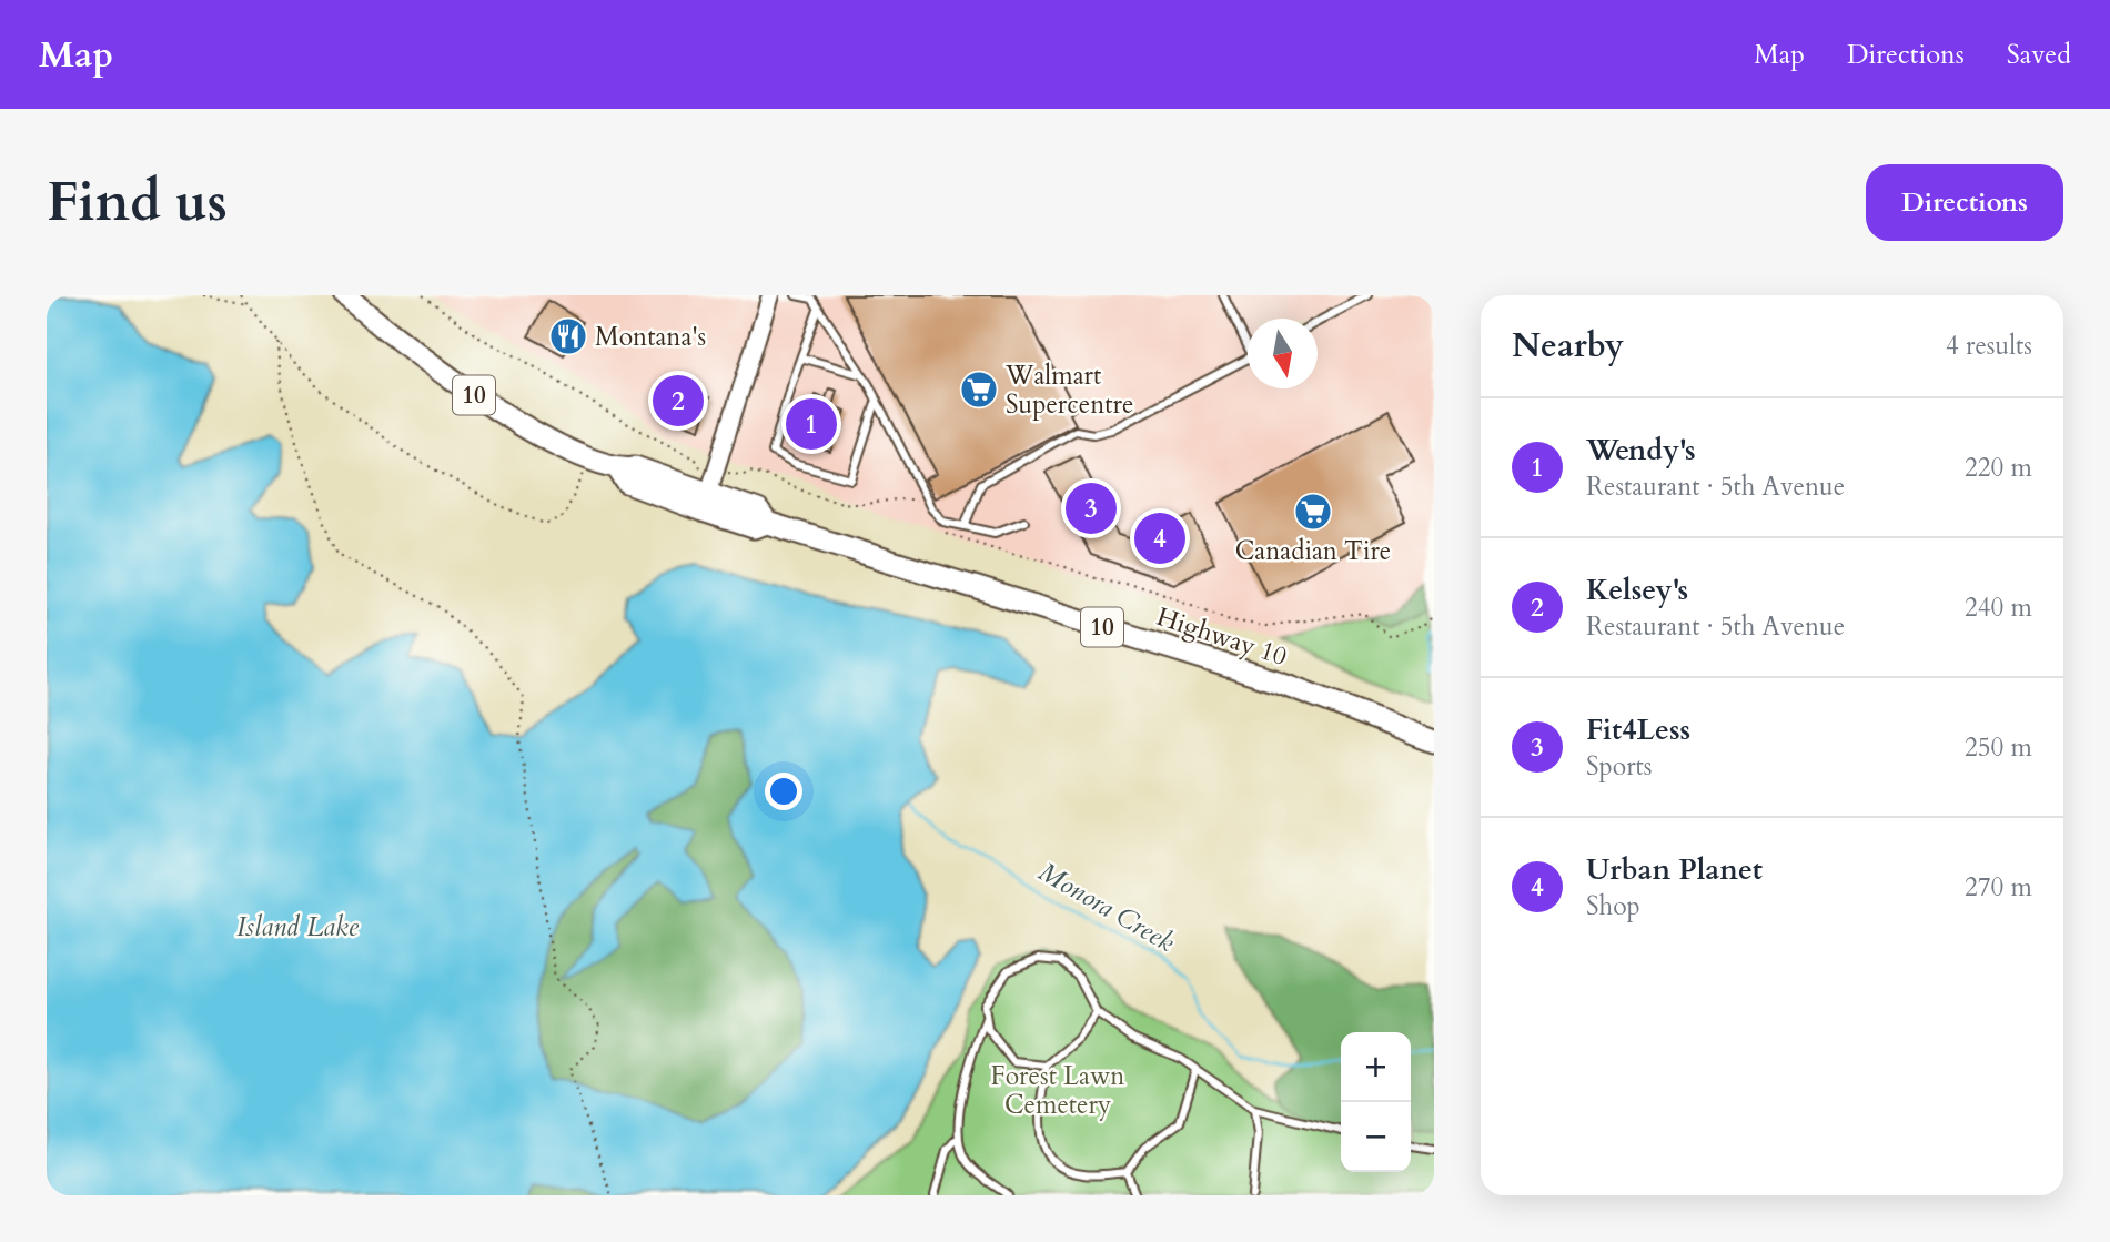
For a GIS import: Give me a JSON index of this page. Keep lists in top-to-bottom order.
{
  "streets": {
    "highway": ["10", "Highway 10"]
  },
  "water": ["Monora Creek", "Island Lake"],
  "parks": ["Forest Lawn Cemetery"],
  "places": {
    "restaurant": ["Montana's"],
    "supermarket": ["Walmart Supercentre", "Canadian Tire"]
  },
  "north": "bottom",
  "page": {
    "header": "Map",
    "nav": ["Map", "Directions", "Saved"],
    "buttons": "Directions",
    "title": "Find us",
    "heading": ["Nearby", "4 results"],
    "pins": [
      "2",
      "1",
      "3",
      "4"
    ],
    "list": [
      {
        "mark": "1",
        "name": "Wendy's",
        "note": "Restaurant · 5th Avenue",
        "value": "220 m"
      },
      {
        "mark": "2",
        "name": "Kelsey's",
        "note": "Restaurant · 5th Avenue",
        "value": "240 m"
      },
      {
        "mark": "3",
        "name": "Fit4Less",
        "note": "Sports",
        "value": "250 m"
      },
      {
        "mark": "4",
        "name": "Urban Planet",
        "note": "Shop",
        "value": "270 m"
      }
    ],
    "map_buttons": ["+", "−"]
  }
}
